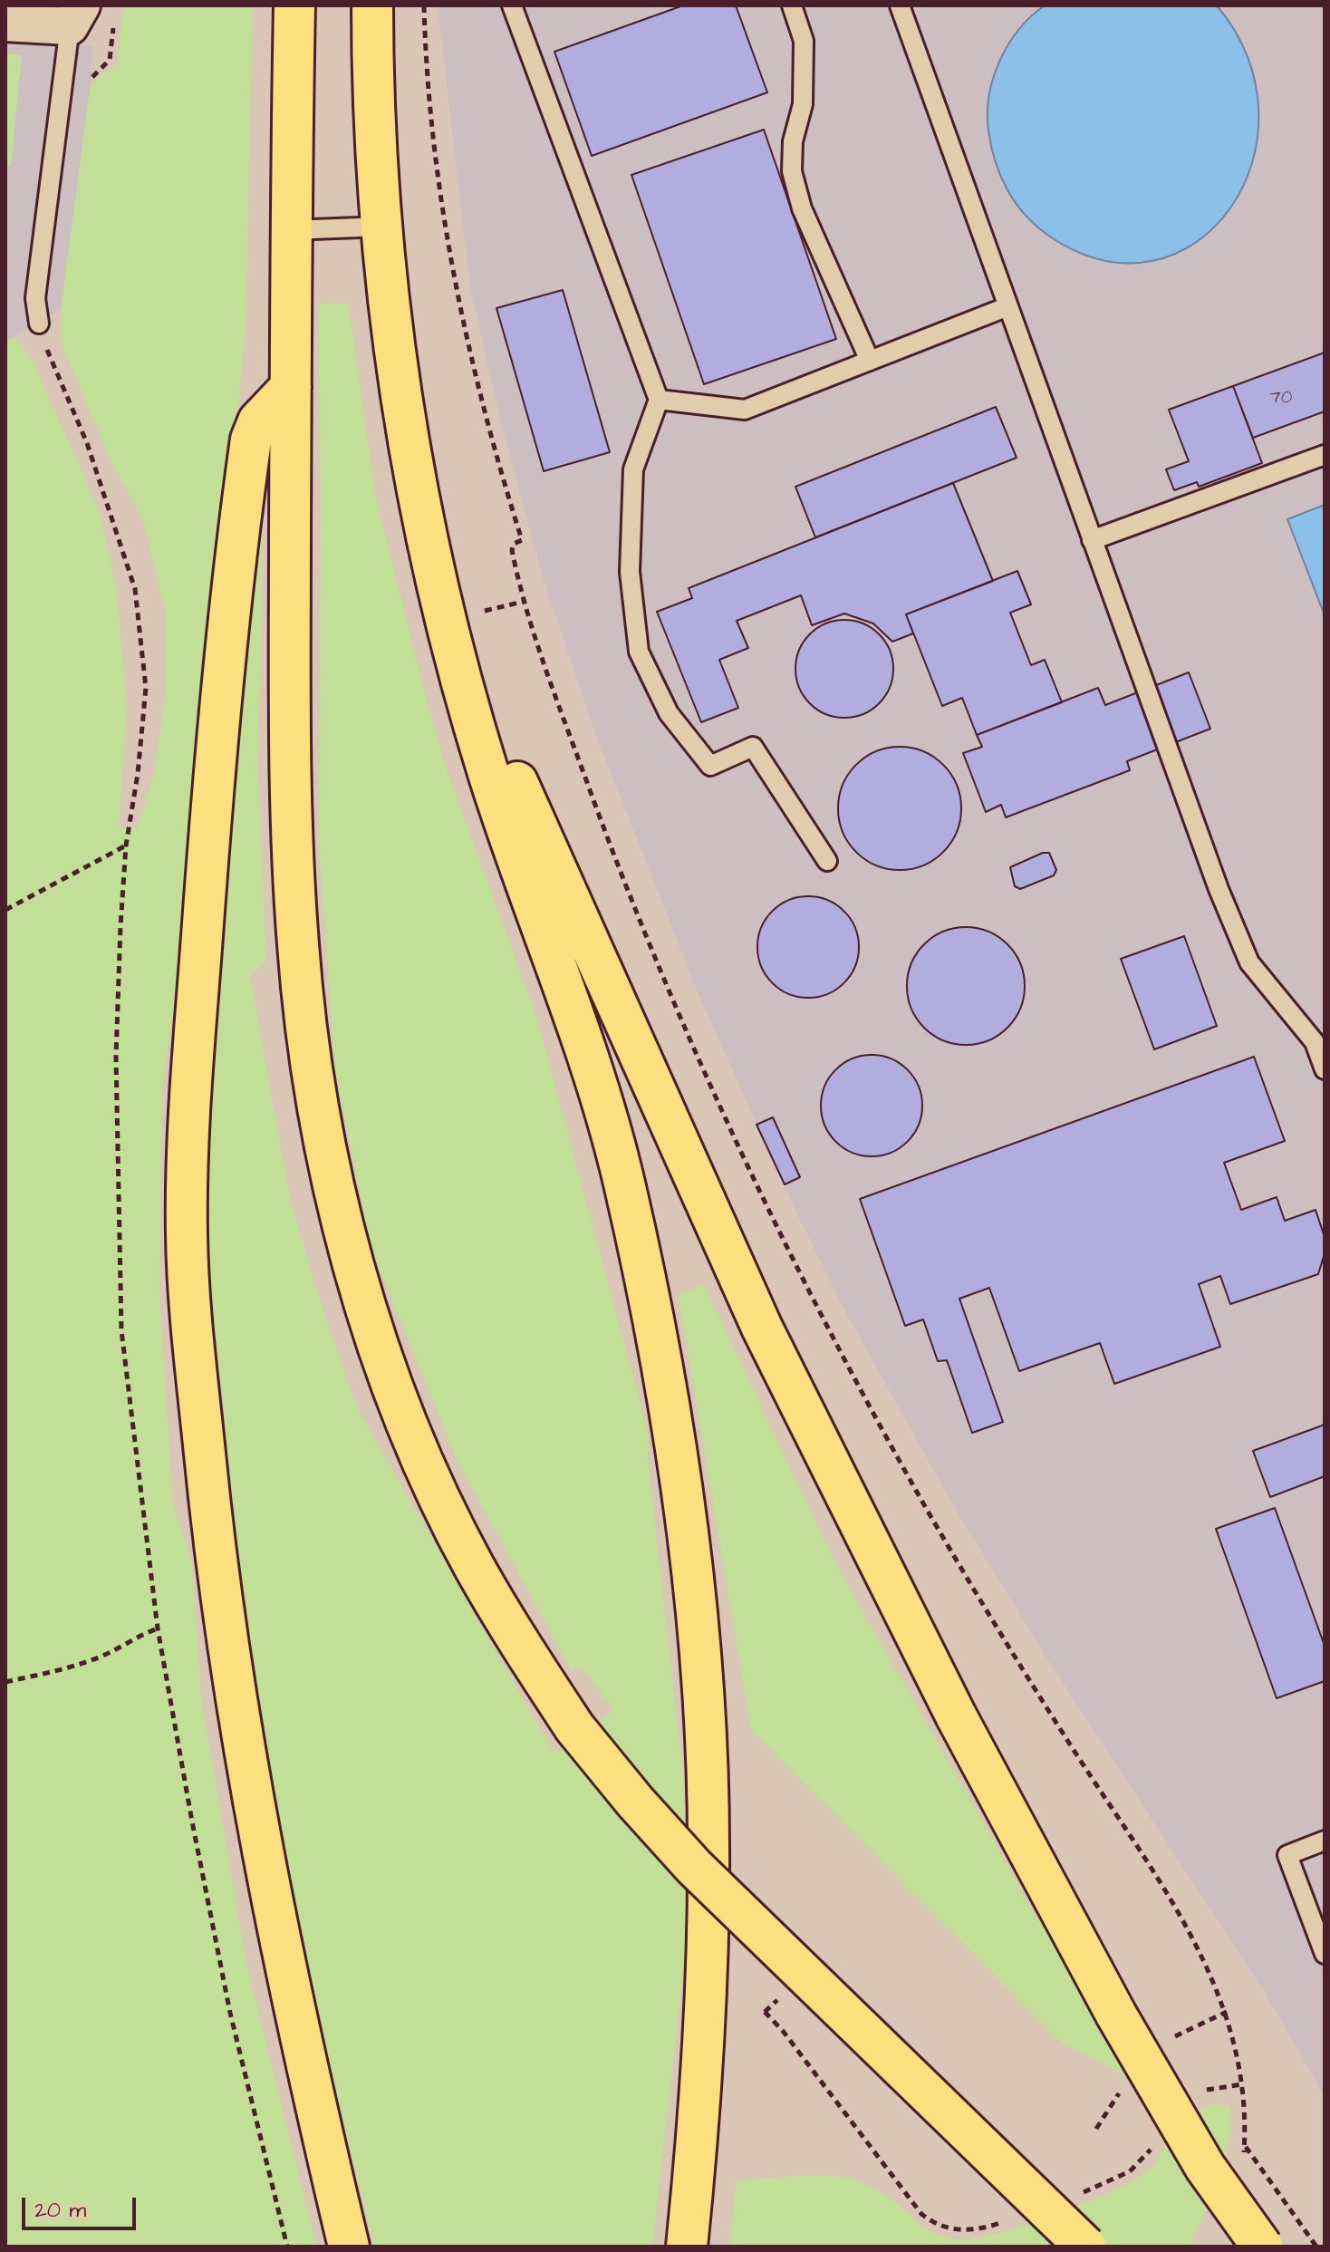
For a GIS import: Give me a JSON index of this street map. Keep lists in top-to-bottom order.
{
  "house_numbers": ["70"],
  "scale_bar": "20 m"
}
